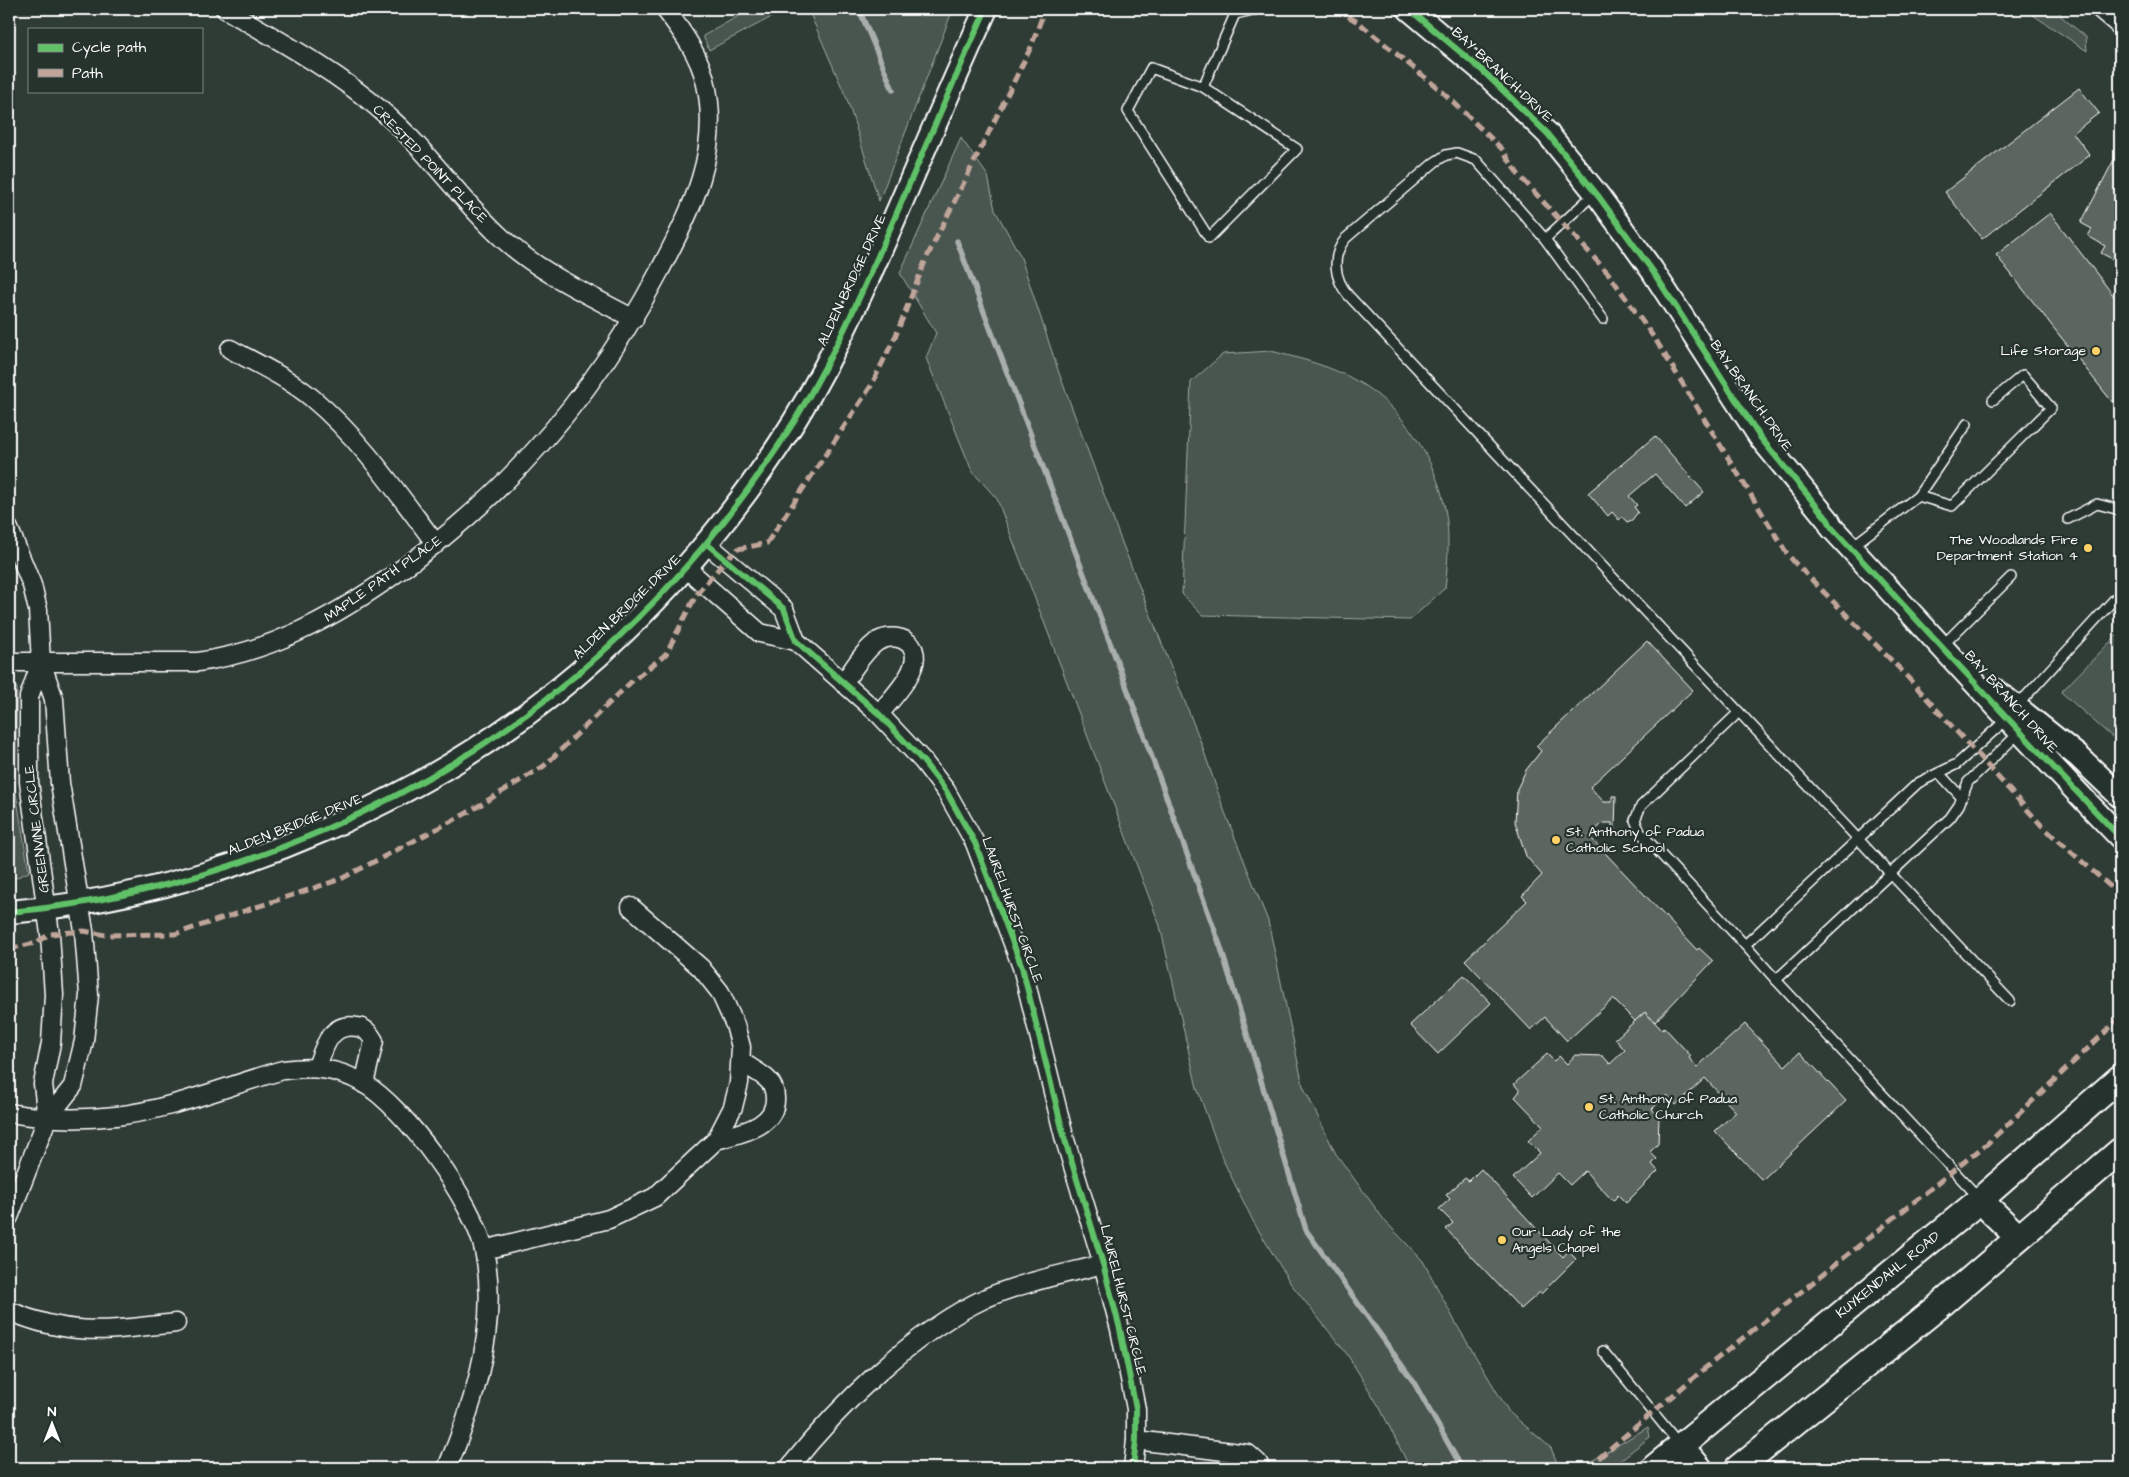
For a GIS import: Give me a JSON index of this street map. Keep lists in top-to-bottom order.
{
  "streets": {
    "main road": ["KUYKENDAHL ROAD"],
    "street": [
      "BAY BRANCH DRIVE",
      "CRESTED POINT PLACE",
      "ALDEN BRIDGE DRIVE",
      "MAPLE PATH PLACE",
      "GREENVINE CIRCLE",
      "LAURELHURST CIRCLE"
    ]
  },
  "crossings": [
    ["CRESTED POINT PLACE", "MAPLE PATH PLACE"],
    ["ALDEN BRIDGE DRIVE", "GREENVINE CIRCLE"],
    ["ALDEN BRIDGE DRIVE", "LAURELHURST CIRCLE"],
    ["MAPLE PATH PLACE", "GREENVINE CIRCLE"]
  ],
  "places": [
    "Life Storage",
    "The Woodlands Fire Department Station 4",
    "St. Anthony of Padua Catholic School",
    "St. Anthony of Padua Catholic Church",
    "Our Lady of the Angels Chapel"
  ],
  "legend": ["Cycle path", "Path"],
  "north": "top"
}
